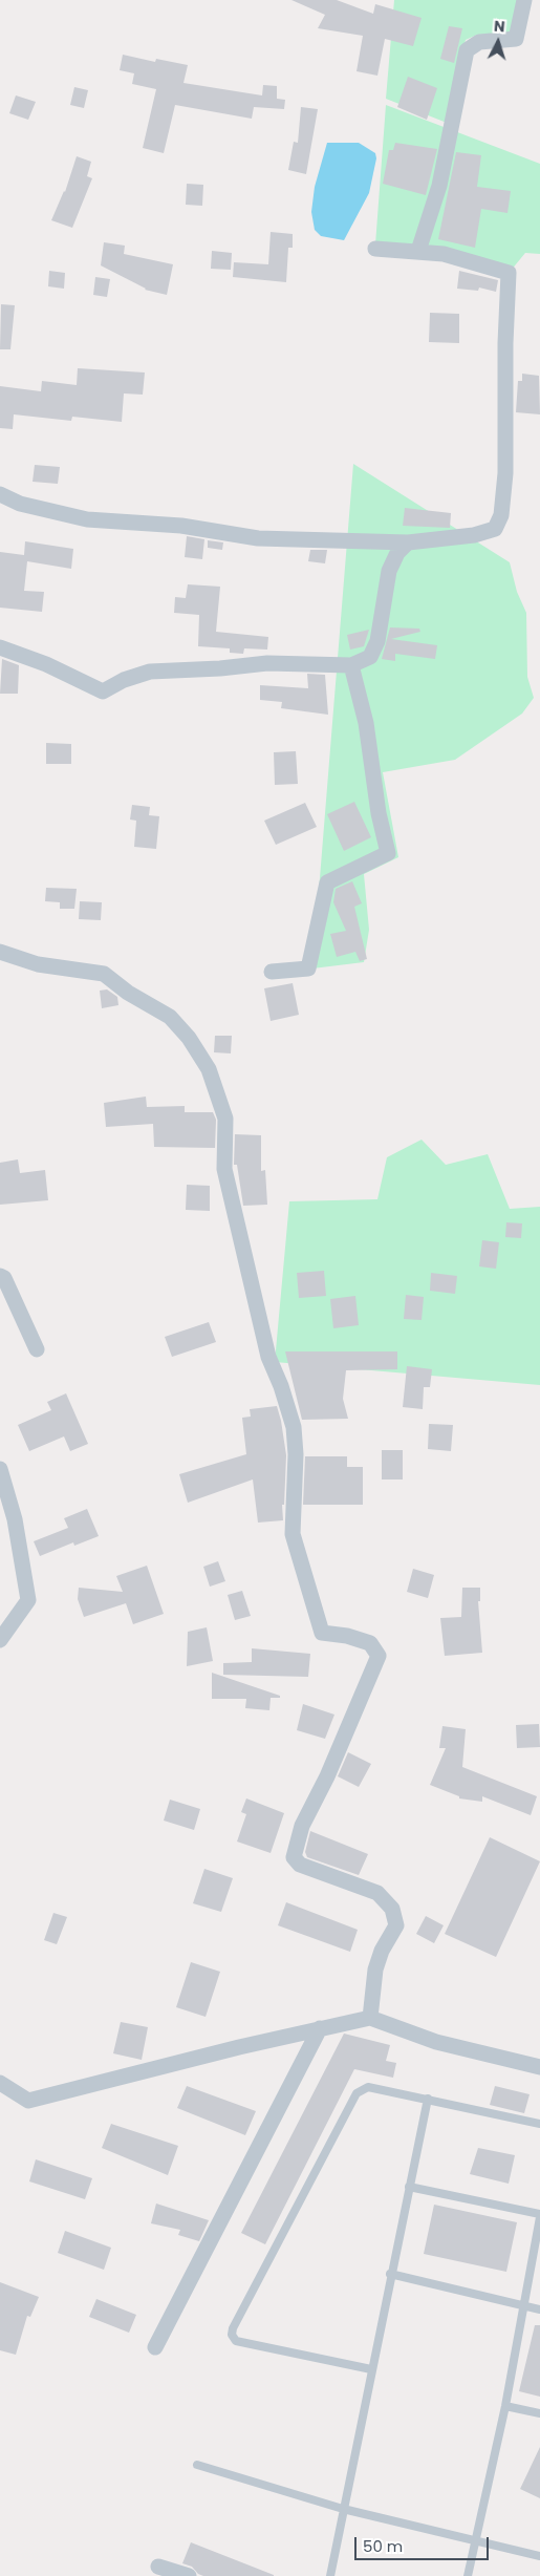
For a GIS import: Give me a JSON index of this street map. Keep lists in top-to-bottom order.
{
  "scale_bar": "50 m",
  "north": "top"
}
